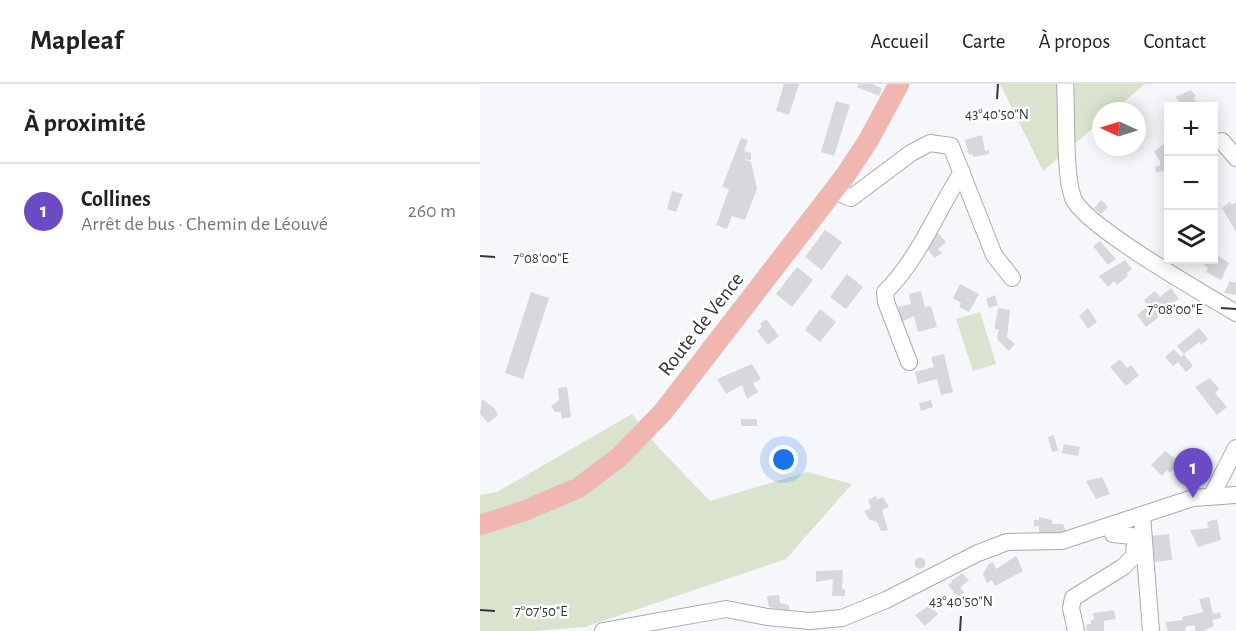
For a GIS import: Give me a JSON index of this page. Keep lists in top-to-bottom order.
{
  "streets": {
    "main road": ["Route de Vence"]
  },
  "north": "left",
  "page": {
    "header": "Mapleaf",
    "nav": [
      "Accueil",
      "Carte",
      "À propos",
      "Contact"
    ],
    "heading": "À proximité",
    "map_buttons": ["+", "−"],
    "list": [
      {
        "mark": "1",
        "name": "Collines",
        "note": "Arrêt de bus · Chemin de Léouvé",
        "value": "260 m"
      }
    ],
    "pins": "1"
  },
  "coordinates": ["43°40'50\"N", "7°08'00\"E", "7°07'50\"E"]
}
